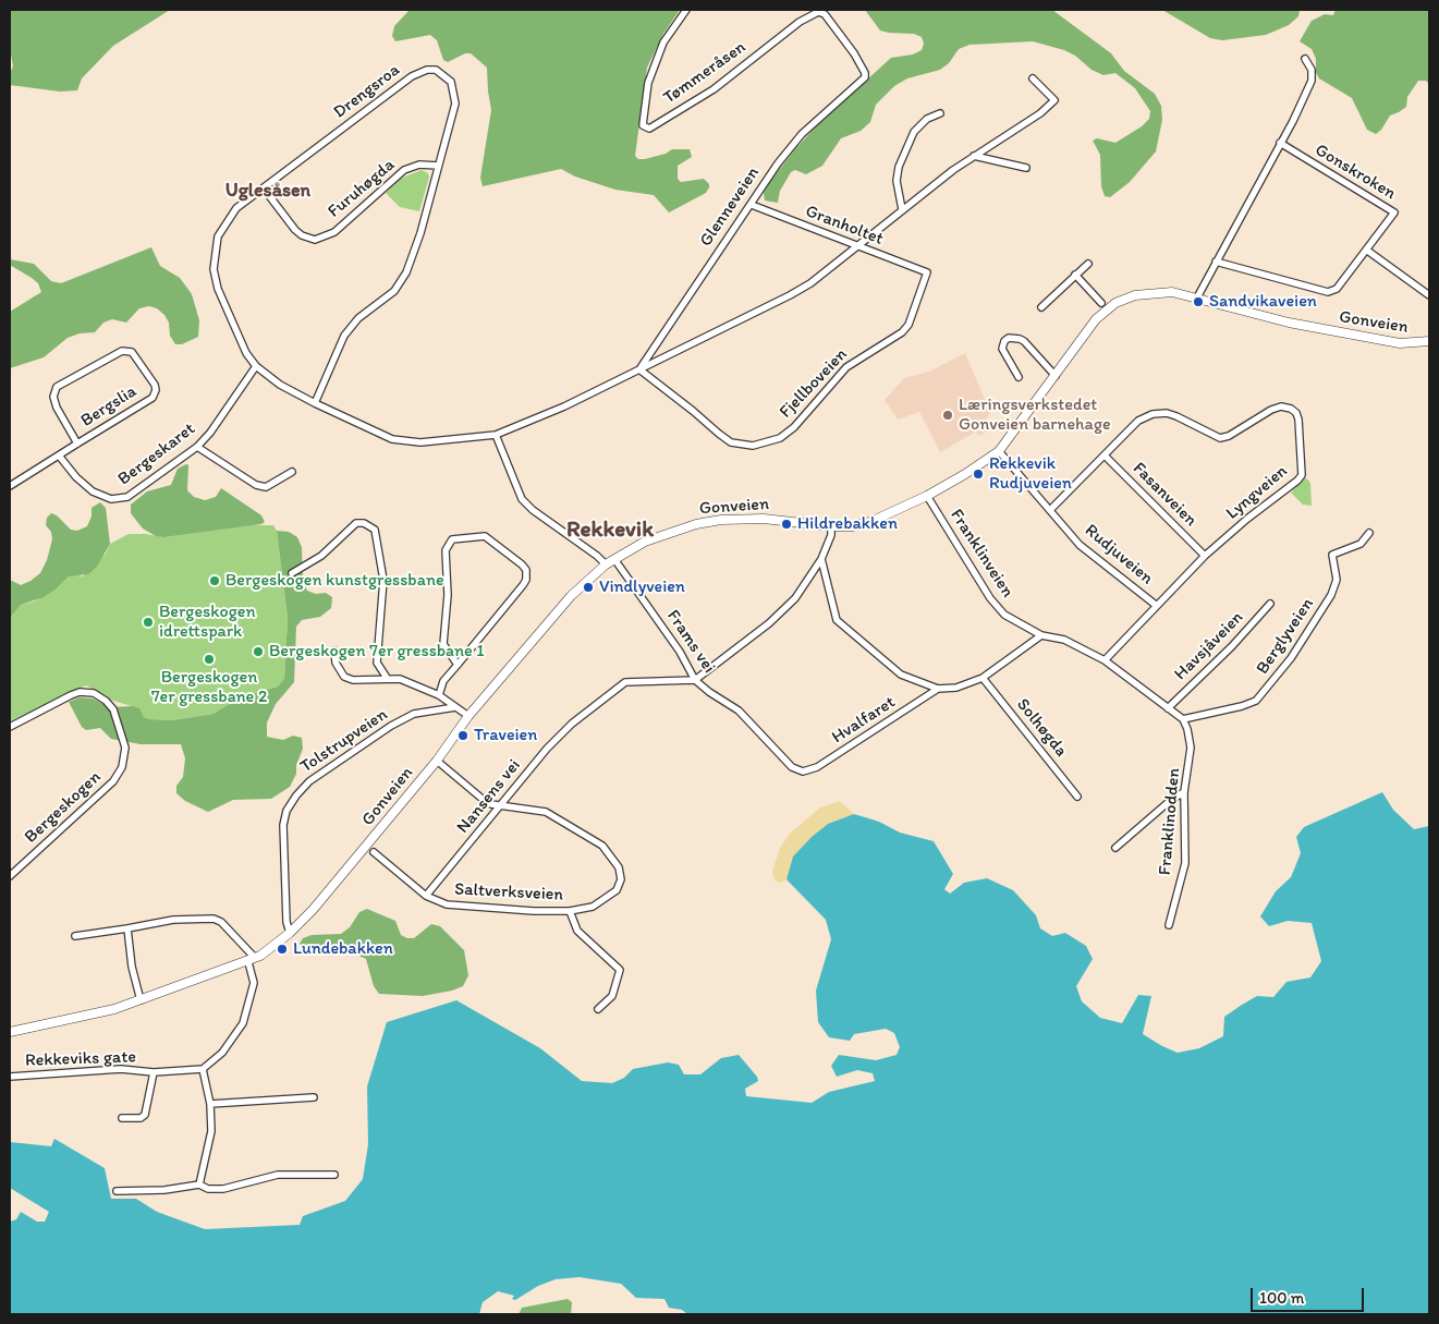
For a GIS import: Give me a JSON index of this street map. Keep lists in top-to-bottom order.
{
  "streets": {
    "street": [
      "Tømmeråsen",
      "Drengsroa",
      "Gonskroken",
      "Furuhøgda",
      "Glenneveien",
      "Granholtet",
      "Gonveien",
      "Fjellboveien",
      "Bergslia",
      "Bergeskaret",
      "Lyngveien",
      "Fasanveien",
      "Franklinveien",
      "Rudjuveien",
      "Berglyveien",
      "Frams vei",
      "Havsjåveien",
      "Hvalfaret",
      "Solhøgda",
      "Tolstrupveien",
      "Nansens vei",
      "Bergeskogen",
      "Franklinodden",
      "Saltverksveien",
      "Rekkeviks gate"
    ]
  },
  "crossings": [
    ["Tømmeråsen", "Glenneveien"],
    ["Drengsroa", "Furuhøgda"],
    ["Drengsroa", "Bergeskaret"],
    ["Glenneveien", "Granholtet"],
    ["Glenneveien", "Fjellboveien"],
    ["Granholtet", "Fjellboveien"],
    ["Gonveien", "Franklinveien"],
    ["Gonveien", "Rudjuveien"],
    ["Gonveien", "Frams vei"],
    ["Gonveien", "Tolstrupveien"],
    ["Bergslia", "Bergeskaret"],
    ["Lyngveien", "Fasanveien"],
    ["Lyngveien", "Rudjuveien"],
    ["Franklinveien", "Berglyveien"],
    ["Franklinveien", "Havsjåveien"],
    ["Franklinveien", "Franklinodden"],
    ["Berglyveien", "Franklinodden"],
    ["Frams vei", "Hvalfaret"],
    ["Frams vei", "Nansens vei"],
    ["Nansens vei", "Saltverksveien"]
  ],
  "districts": ["Uglesåsen", "Rekkevik"],
  "places": [
    "Sandvikaveien",
    "Læringsverkstedet Gonveien barnehage",
    "Rekkevik Rudjuveien",
    "Hildrebakken",
    "Bergeskogen kunstgressbane",
    "Vindlyveien",
    "Bergeskogen idrettspark",
    "Bergeskogen 7er gressbane 1",
    "Bergeskogen 7er gressbane 2",
    "Traveien",
    "Lundebakken"
  ],
  "scale_bar": "100 m"
}
